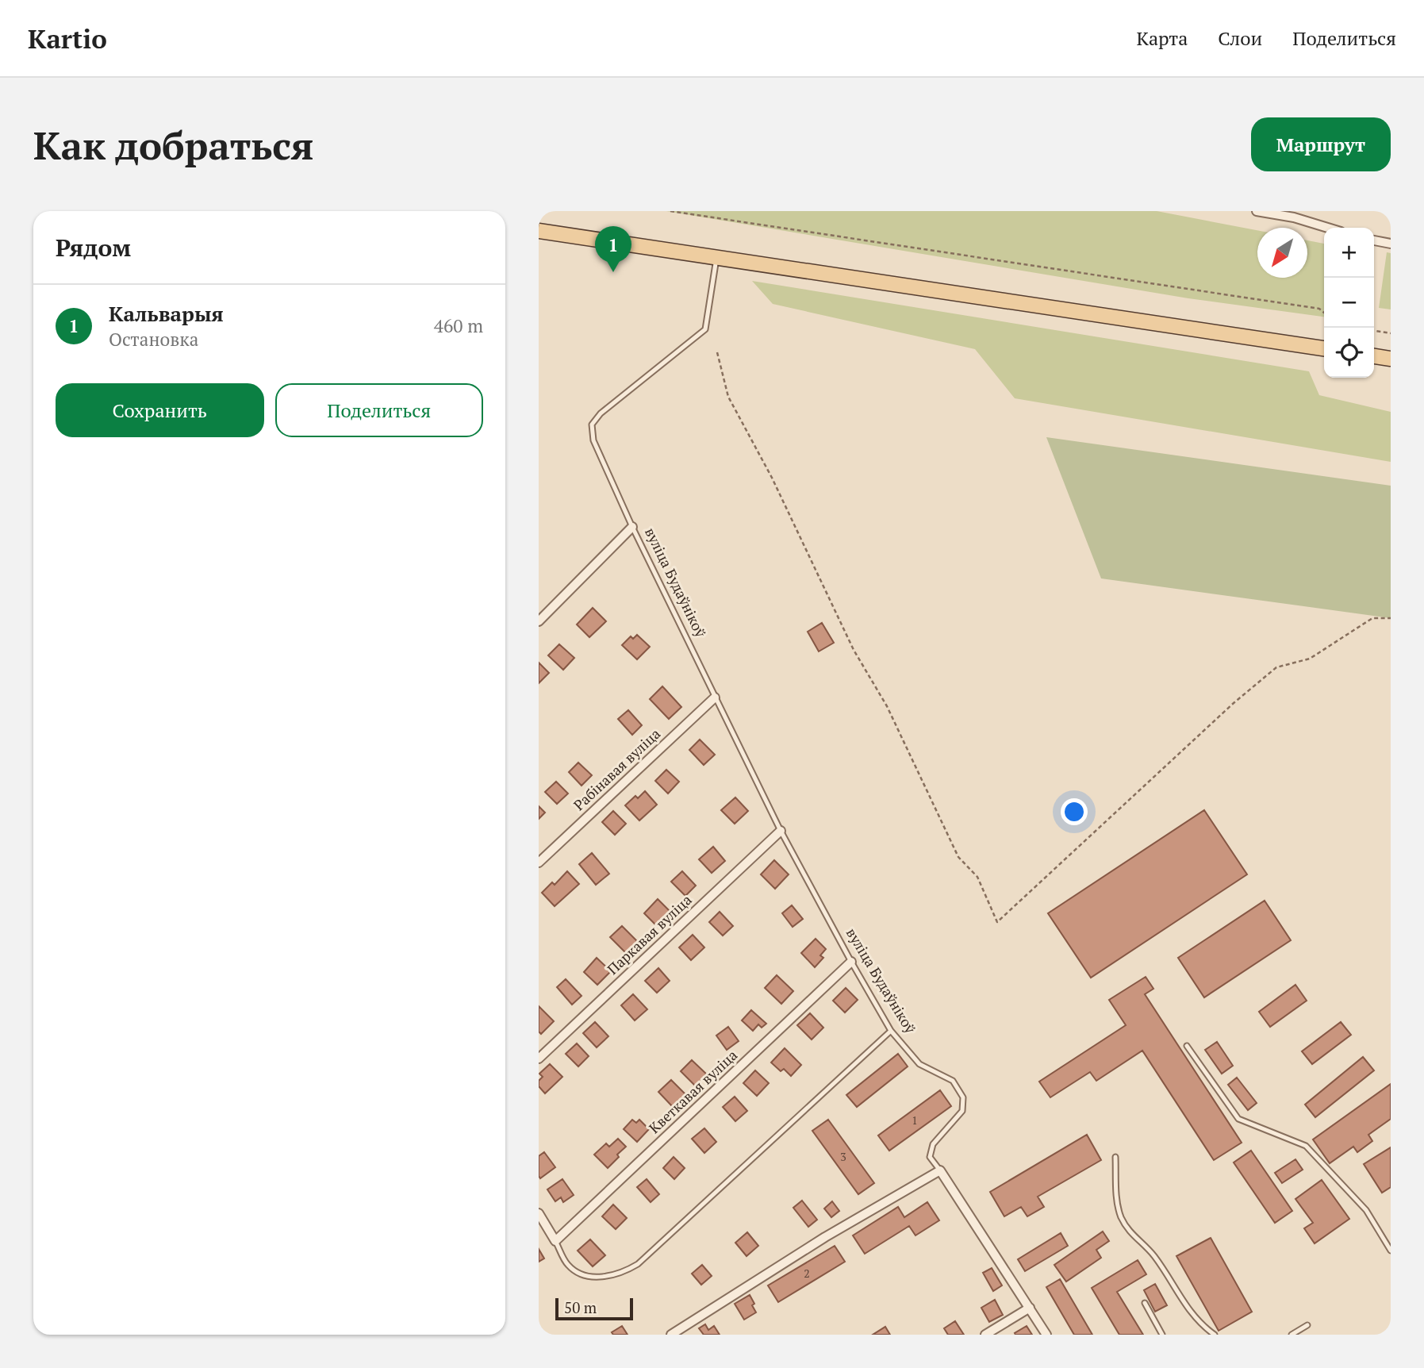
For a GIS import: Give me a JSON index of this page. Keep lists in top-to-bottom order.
{
  "streets": {
    "street": ["Рабінавая вуліца", "Паркавая вуліца", "Кветкавая вуліца"],
    "lane": ["вуліца Будаўнікоў"]
  },
  "crossings": [
    ["вуліца Будаўнікоў", "Рабінавая вуліца"],
    ["вуліца Будаўнікоў", "Паркавая вуліца"],
    ["вуліца Будаўнікоў", "Кветкавая вуліца"]
  ],
  "house_numbers": ["1", "3", "2"],
  "scale_bar": "50 m",
  "north": "bottom left",
  "page": {
    "header": "Kartio",
    "nav": ["Карта", "Слои", "Поделиться"],
    "buttons": [
      "Маршрут",
      ["Сохранить", "Поделиться"]
    ],
    "title": "Как добраться",
    "heading": "Рядом",
    "pins": "1",
    "map_buttons": ["+", "−"],
    "list": [
      {
        "mark": "1",
        "name": "Кальварыя",
        "note": "Остановка",
        "value": "460 m"
      }
    ],
    "scale": "50 m"
  }
}
